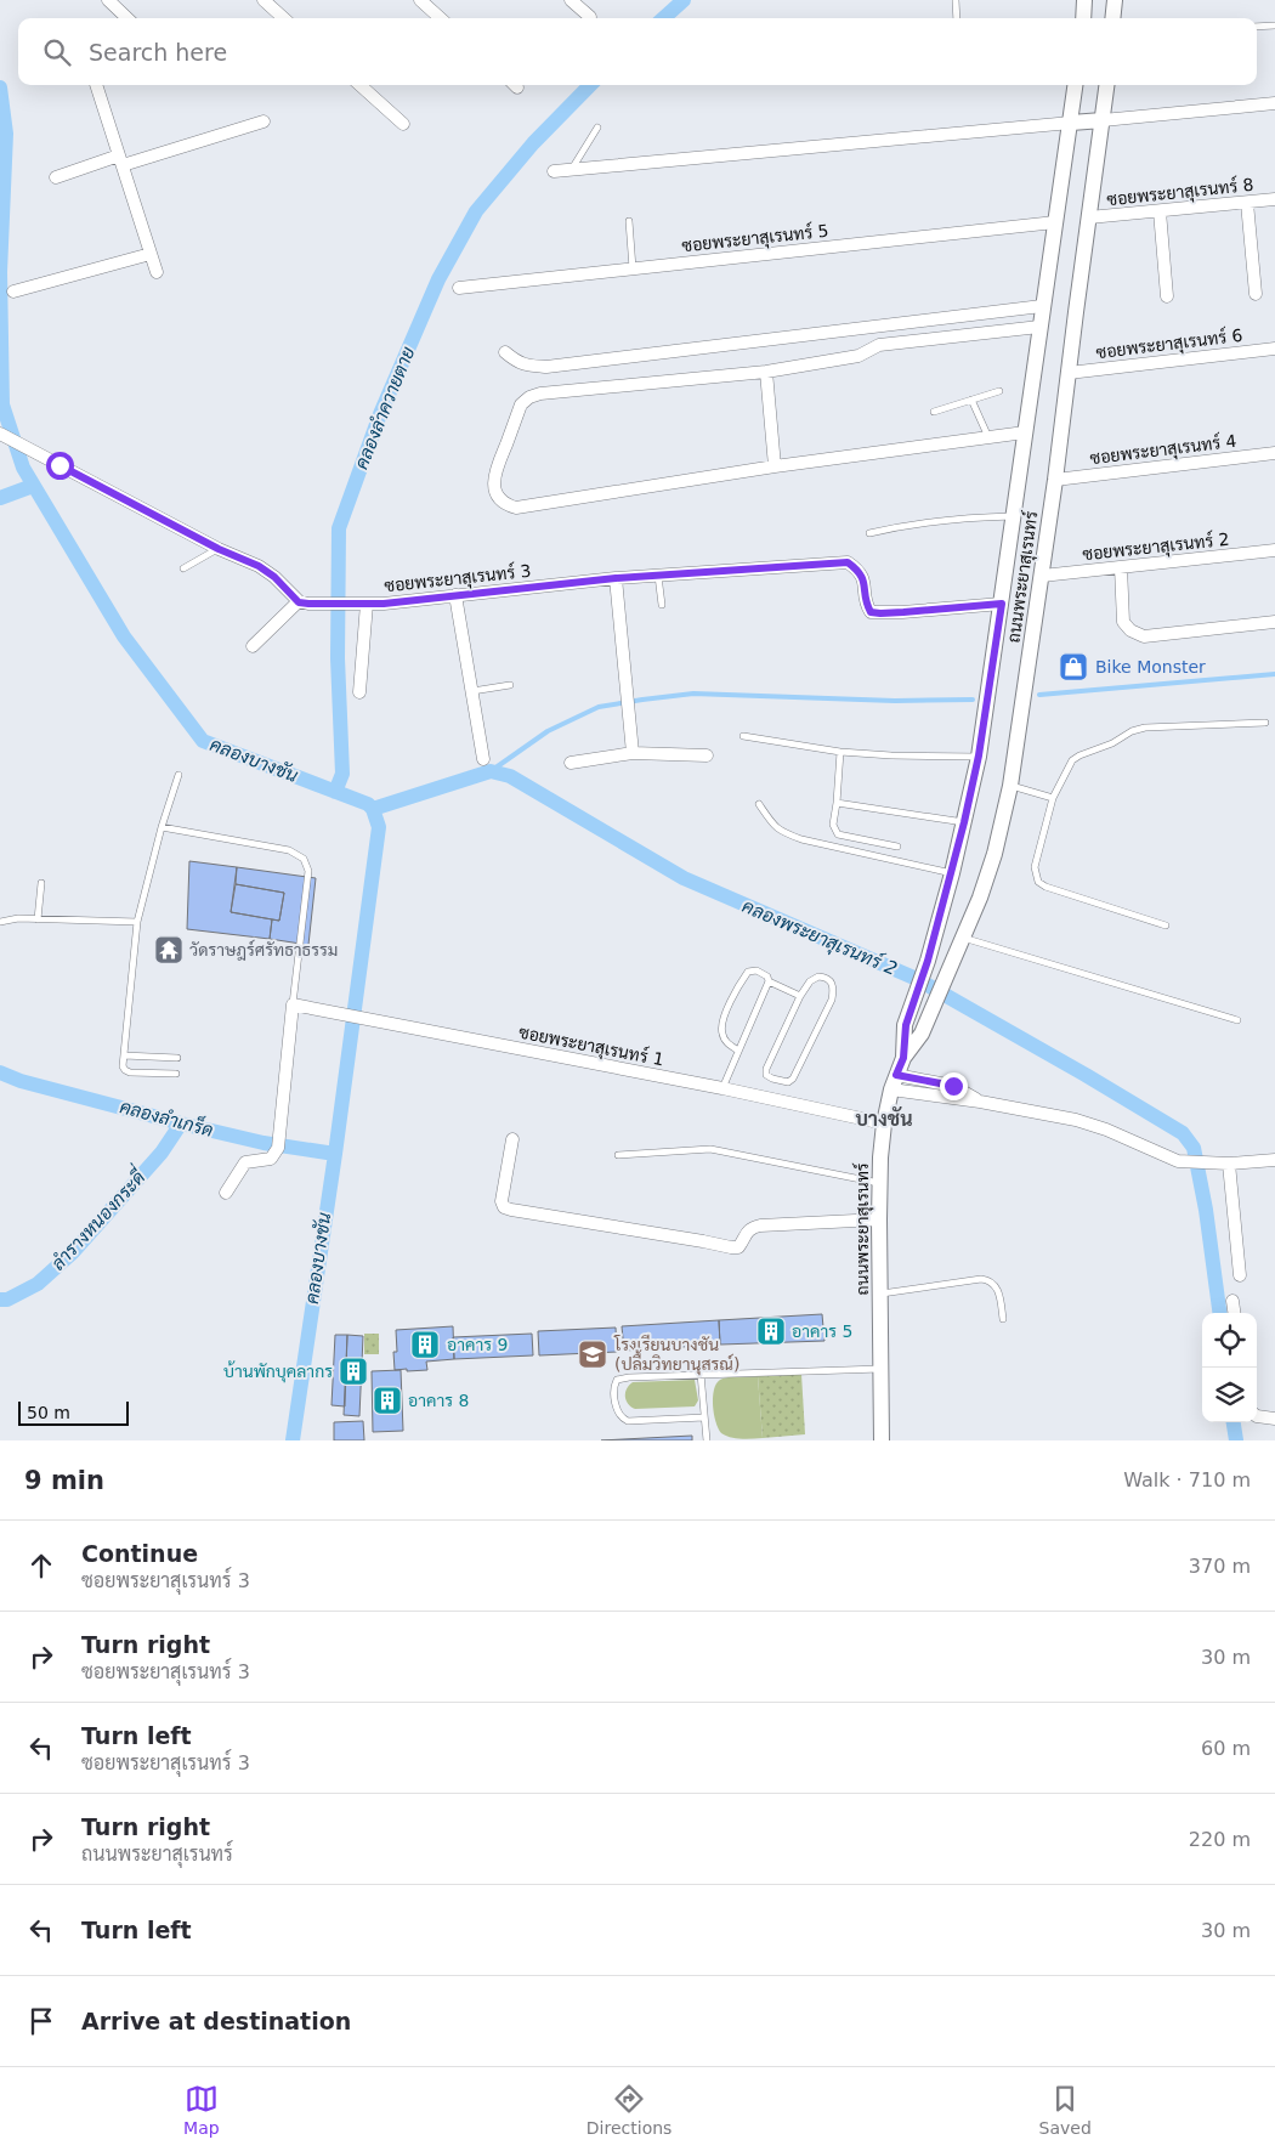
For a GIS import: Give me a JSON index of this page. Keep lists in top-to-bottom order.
{
  "streets": {
    "street": [
      "ซอยพระยาสุเรนทร์ 8",
      "ซอยพระยาสุเรนทร์ 5",
      "ซอยพระยาสุเรนทร์ 6",
      "ซอยพระยาสุเรนทร์ 4",
      "ซอยพระยาสุเรนทร์ 2",
      "ถนนพระยาสุเรนทร์",
      "ซอยพระยาสุเรนทร์ 3",
      "ซอยพระยาสุเรนทร์ 1"
    ]
  },
  "crossings": [
    ["ซอยพระยาสุเรนทร์ 8", "ถนนพระยาสุเรนทร์"],
    ["ซอยพระยาสุเรนทร์ 5", "ถนนพระยาสุเรนทร์"],
    ["ซอยพระยาสุเรนทร์ 6", "ถนนพระยาสุเรนทร์"],
    ["ซอยพระยาสุเรนทร์ 4", "ถนนพระยาสุเรนทร์"],
    ["ซอยพระยาสุเรนทร์ 2", "ถนนพระยาสุเรนทร์"],
    ["ถนนพระยาสุเรนทร์", "ซอยพระยาสุเรนทร์ 3"],
    ["ถนนพระยาสุเรนทร์", "ซอยพระยาสุเรนทร์ 1"]
  ],
  "districts": ["บางชัน"],
  "water": [
    "คลองลำควายตาย",
    "คลองบางชัน",
    "คลองพระยาสุเรนทร์ 2",
    "คลองลำเกร็ด",
    "ลำรางหนองกระดี่"
  ],
  "places": {
    "shop": ["Bike Monster"],
    "temple": ["วัดราษฎร์ศรัทธาธรรม"],
    "building": [
      "อาคาร 5",
      "อาคาร 9",
      "บ้านพักบุคลากร",
      "อาคาร 8"
    ],
    "school or university": ["โรงเรียนบางชัน (ปลื้มวิทยานุสรณ์)"]
  },
  "scale_bar": "50 m",
  "page": {
    "search": "Search here",
    "scale": "50 m",
    "heading": ["9 min", "Walk · 710 m"],
    "list": [
      ["Continue", "ซอยพระยาสุเรนทร์ 3", "370 m"],
      ["Turn right", "ซอยพระยาสุเรนทร์ 3", "30 m"],
      ["Turn left", "ซอยพระยาสุเรนทร์ 3", "60 m"],
      ["Turn right", "ถนนพระยาสุเรนทร์", "220 m"],
      ["Turn left", "30 m"],
      "Arrive at destination"
    ],
    "nav": ["Map", "Directions", "Saved"]
  }
}
